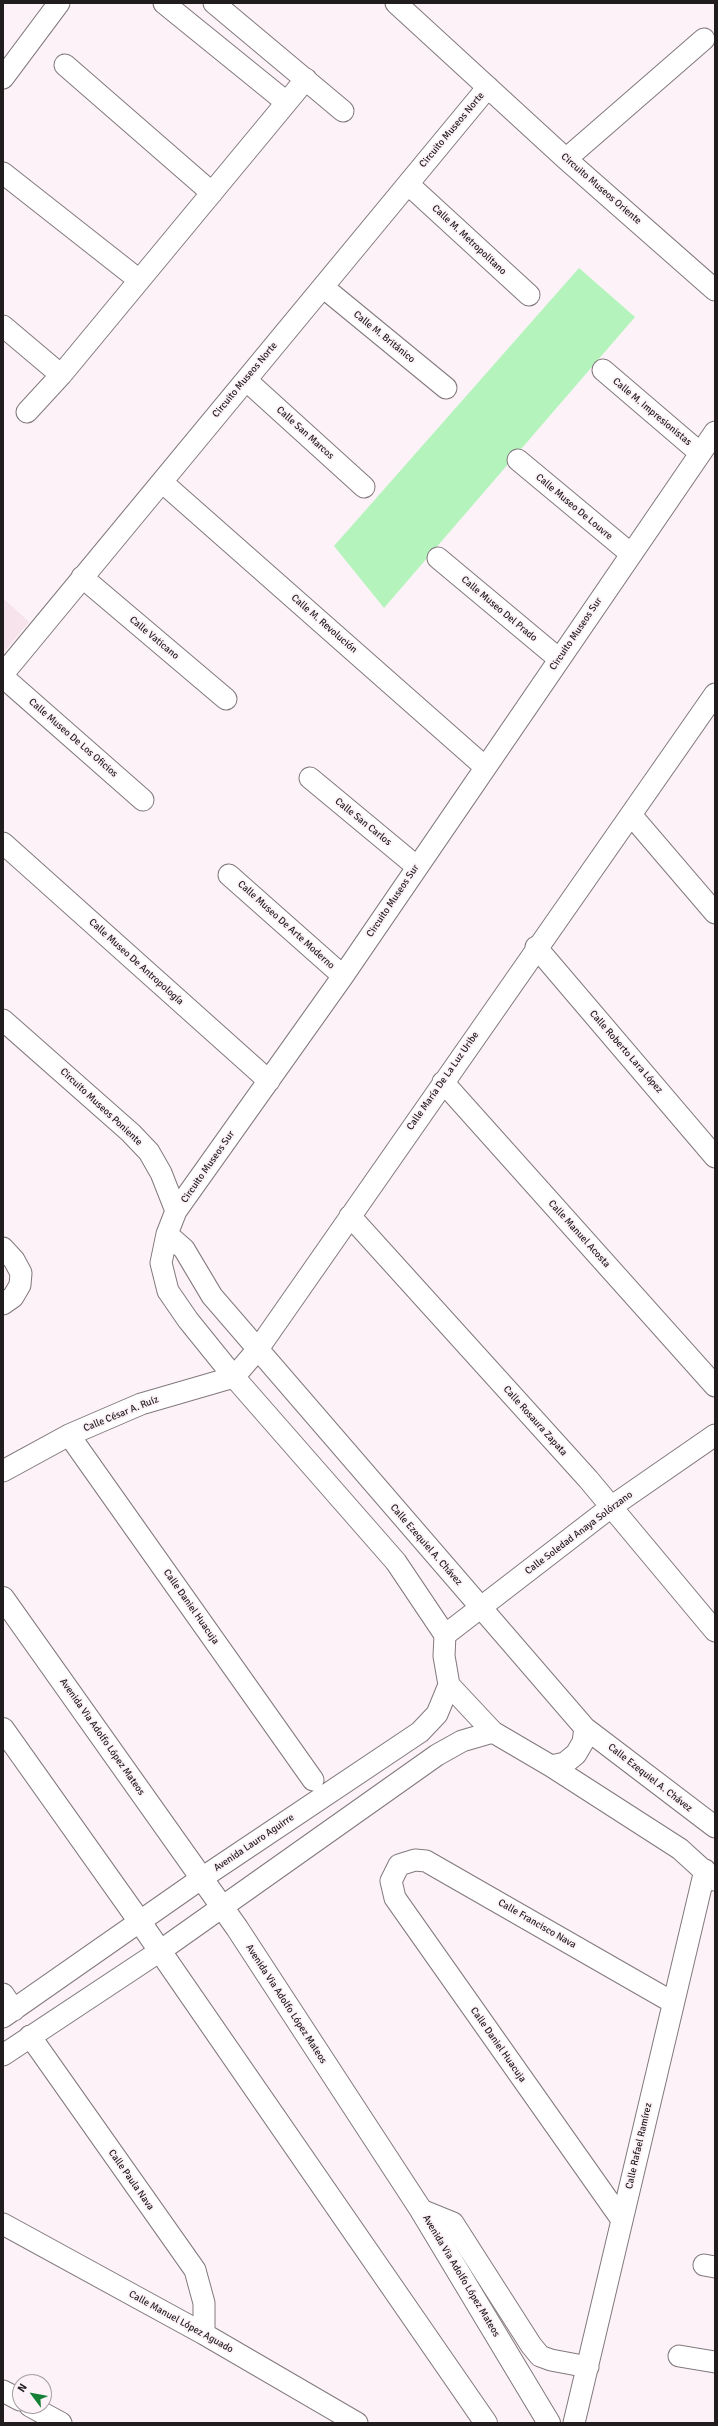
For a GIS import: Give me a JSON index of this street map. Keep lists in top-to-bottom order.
{
  "streets": {
    "main road": ["Avenida Via Adolfo López Mateos"],
    "street": [
      "Circuito Museos Norte",
      "Circuito Museos Oriente",
      "Calle M. Metropolitano",
      "Calle M. Británico",
      "Calle M. Impresionistas",
      "Calle San Marcos",
      "Calle Museo De Louvre",
      "Calle Museo Del Prado",
      "Calle M. Revolución",
      "Circuito Museos Sur",
      "Calle Vaticano",
      "Calle Museo De Los Oficios",
      "Calle San Carlos",
      "Calle Museo De Arte Moderno",
      "Calle Museo De Antropología",
      "Calle Roberto Lara López",
      "Calle María De La Luz Uribe",
      "Circuito Museos Poniente",
      "Calle Manuel Acosta",
      "Calle César A. Ruíz",
      "Calle Rosaura Zapata",
      "Calle Soledad Anaya Solórzano",
      "Calle Ezequiel A. Chávez",
      "Calle Daniel Huacuja",
      "Avenida Lauro Aguirre",
      "Calle Francisco Nava",
      "Calle Rafael Ramírez",
      "Calle Paula Nava",
      "Calle Manuel López Aguado"
    ]
  },
  "crossings": [
    ["Circuito Museos Norte", "Circuito Museos Oriente"],
    ["Circuito Museos Norte", "Calle M. Metropolitano"],
    ["Circuito Museos Norte", "Calle M. Británico"],
    ["Circuito Museos Norte", "Calle San Marcos"],
    ["Circuito Museos Norte", "Calle M. Revolución"],
    ["Circuito Museos Norte", "Calle Vaticano"],
    ["Circuito Museos Norte", "Calle Museo De Los Oficios"],
    ["Calle M. Impresionistas", "Circuito Museos Sur"],
    ["Calle Museo De Louvre", "Circuito Museos Sur"],
    ["Calle Museo Del Prado", "Circuito Museos Sur"],
    ["Calle M. Revolución", "Circuito Museos Sur"],
    ["Circuito Museos Sur", "Calle San Carlos"],
    ["Circuito Museos Sur", "Calle Museo De Arte Moderno"],
    ["Circuito Museos Sur", "Calle Museo De Antropología"],
    ["Circuito Museos Sur", "Circuito Museos Poniente"],
    ["Circuito Museos Sur", "Calle César A. Ruíz"],
    ["Circuito Museos Sur", "Calle Ezequiel A. Chávez"],
    ["Calle Roberto Lara López", "Calle María De La Luz Uribe"],
    ["Calle María De La Luz Uribe", "Calle Manuel Acosta"],
    ["Calle María De La Luz Uribe", "Calle Rosaura Zapata"],
    ["Calle María De La Luz Uribe", "Calle Ezequiel A. Chávez"],
    ["Calle César A. Ruíz", "Calle Daniel Huacuja"],
    ["Calle Rosaura Zapata", "Calle Soledad Anaya Solórzano"],
    ["Calle Soledad Anaya Solórzano", "Calle Ezequiel A. Chávez"],
    ["Calle Daniel Huacuja", "Calle Francisco Nava"],
    ["Calle Daniel Huacuja", "Calle Rafael Ramírez"],
    ["Avenida Via Adolfo López Mateos", "Avenida Lauro Aguirre"],
    ["Calle Francisco Nava", "Calle Rafael Ramírez"],
    ["Calle Paula Nava", "Calle Manuel López Aguado"]
  ],
  "north": "top left"
}
